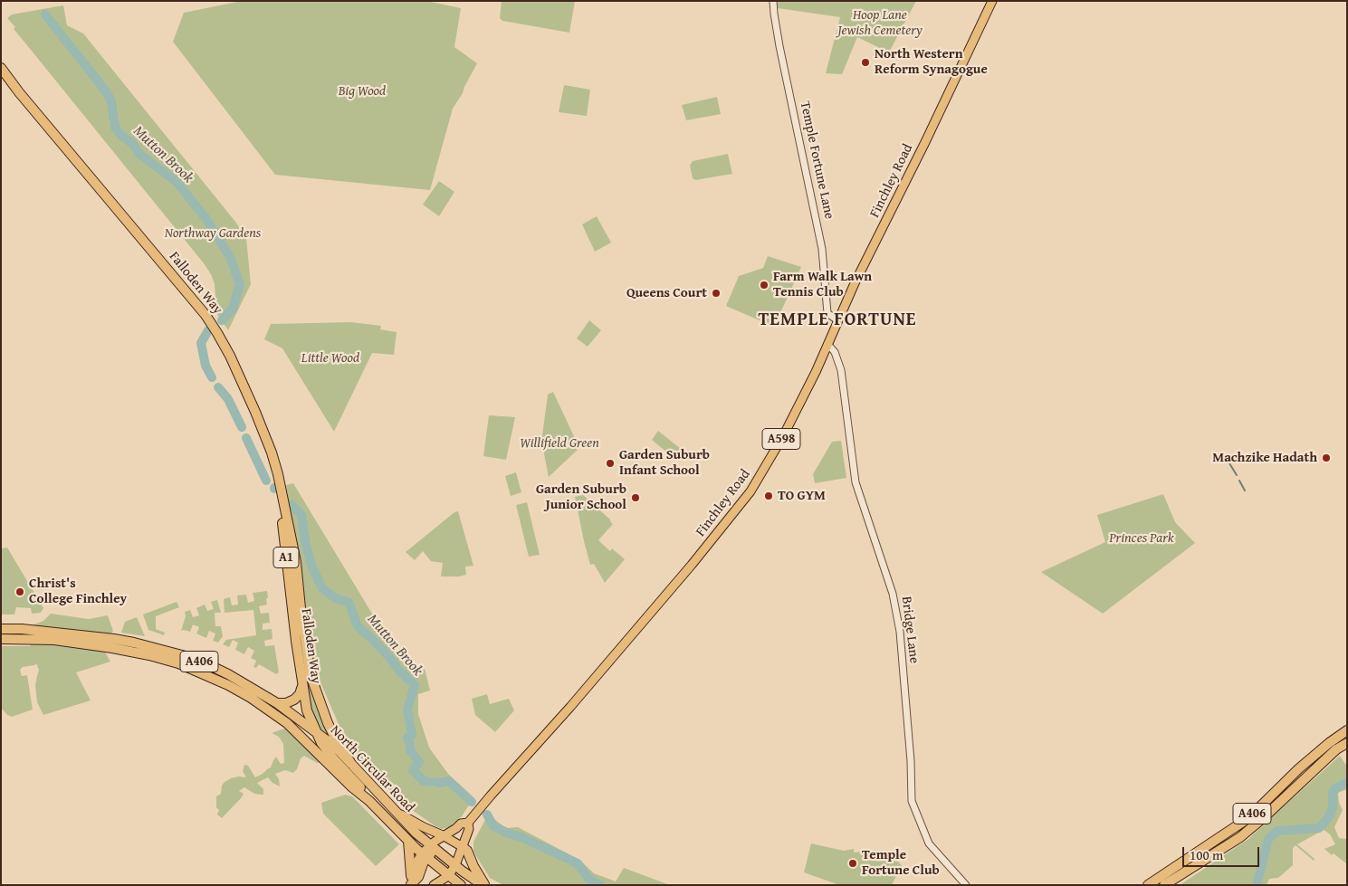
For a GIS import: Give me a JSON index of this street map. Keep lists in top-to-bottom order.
{
  "streets": {
    "highway": [
      "Falloden Way",
      "A1",
      "A406",
      "North Circular Road"
    ],
    "main road": ["Finchley Road", "A598"],
    "street": ["Temple Fortune Lane", "Bridge Lane"]
  },
  "crossings": [
    ["Temple Fortune Lane", "Finchley Road"],
    ["Finchley Road", "A598"],
    ["Finchley Road", "Bridge Lane"],
    ["Finchley Road", "A406"],
    ["Finchley Road", "North Circular Road"],
    ["Falloden Way", "North Circular Road"],
    ["A598", "North Circular Road"],
    ["A406", "North Circular Road"]
  ],
  "districts": ["TEMPLE FORTUNE"],
  "water": ["Mutton Brook"],
  "parks": [
    "Hoop Lane Jewish Cemetery",
    "Big Wood",
    "Northway Gardens",
    "Little Wood",
    "Willifield Green",
    "Princes Park"
  ],
  "places": [
    "North Western Reform Synagogue",
    "Farm Walk Lawn Tennis Club",
    "Queens Court",
    "Machzike Hadath",
    "Garden Suburb Infant School",
    "TO GYM",
    "Garden Suburb Junior School",
    "Christ's College Finchley",
    "Temple Fortune Club"
  ],
  "scale_bar": "100 m"
}
